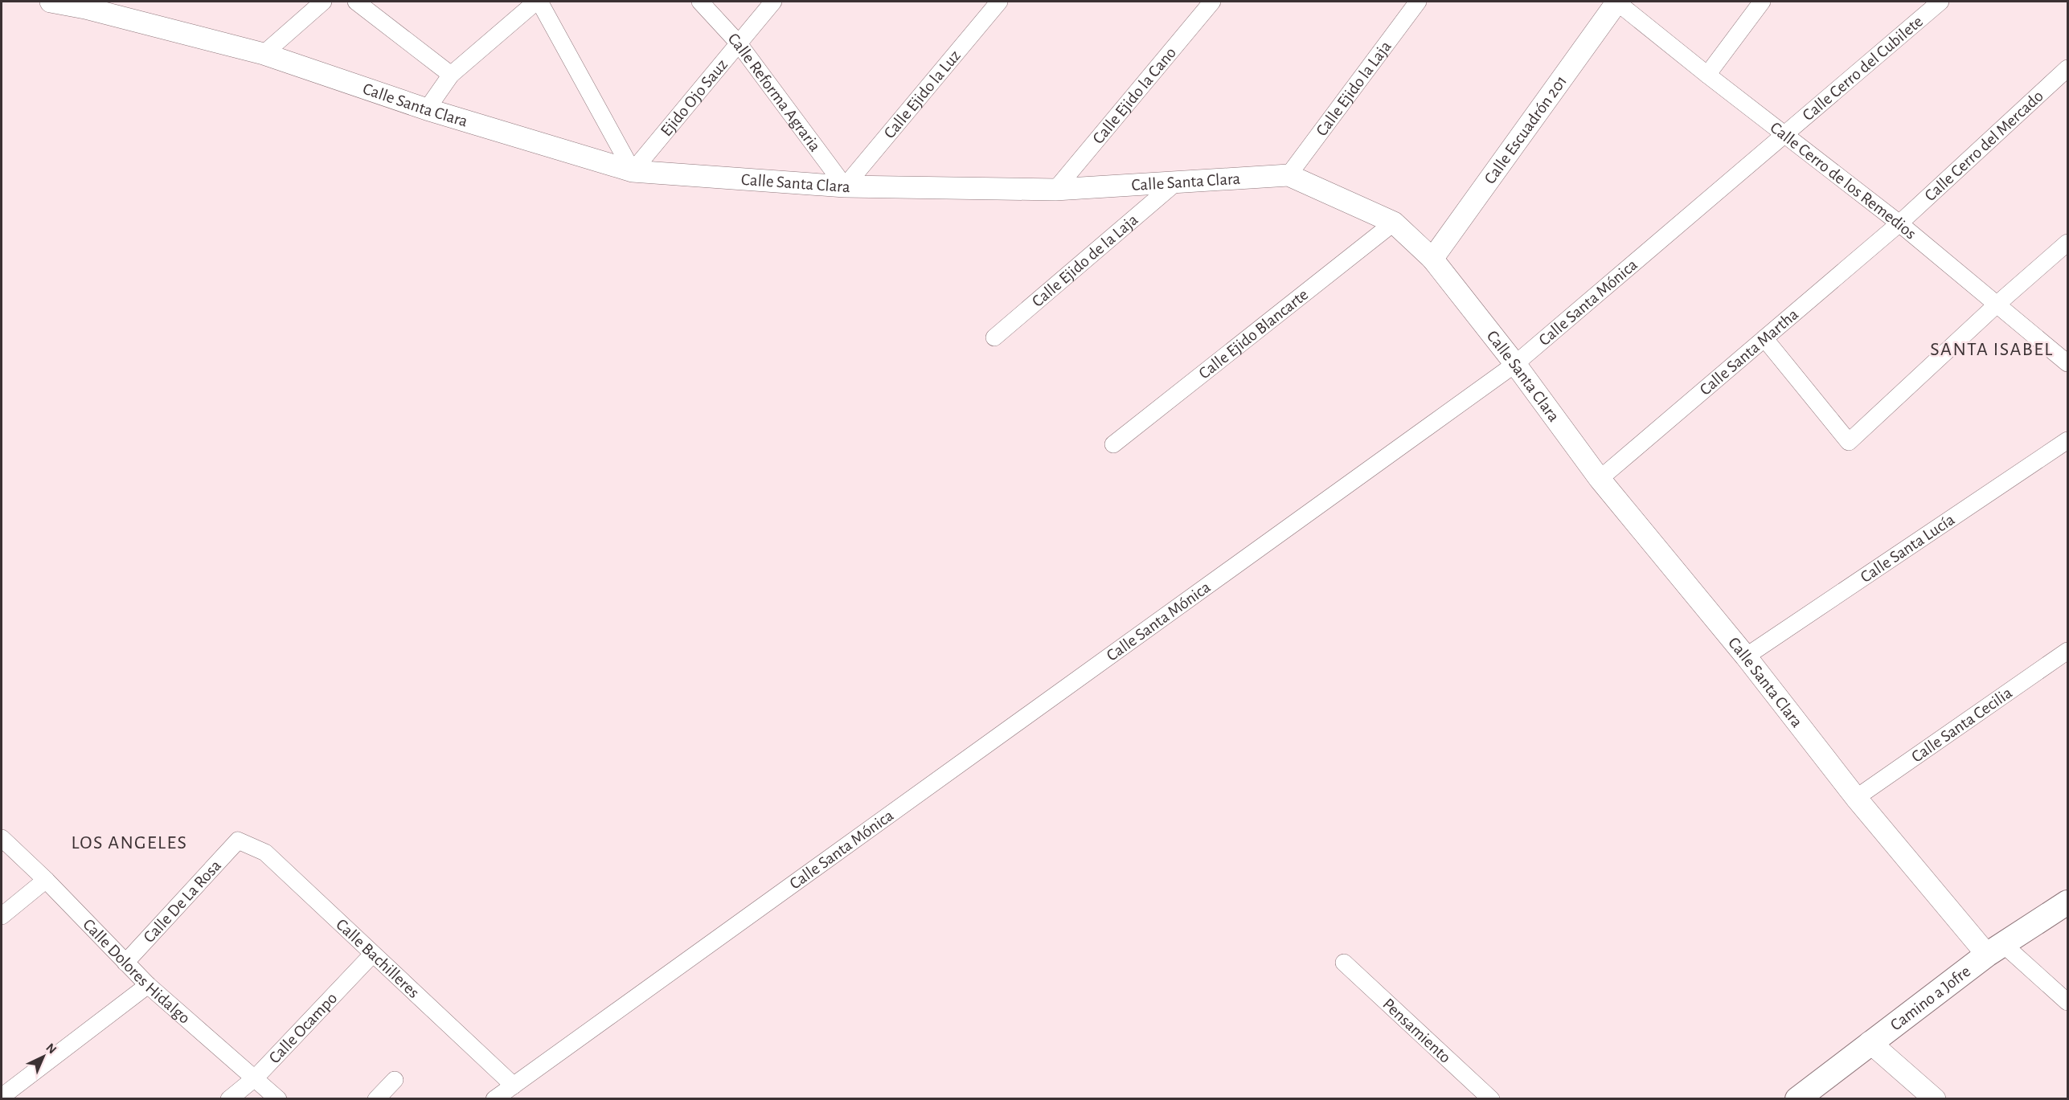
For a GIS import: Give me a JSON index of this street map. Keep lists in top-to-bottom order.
{
  "streets": {
    "main road": ["Camino a Jofre"],
    "street": [
      "Calle Cerro del Cubilete",
      "Calle Ejido la Laja",
      "Calle Reforma Agraria",
      "Calle Ejido la Luz",
      "Calle Ejido la Cano",
      "Ejido Ojo Sauz",
      "Calle Santa Clara",
      "Calle Escuadrón 201",
      "Calle Cerro del Mercado",
      "Calle Cerro de los Remedios",
      "Calle Ejido de la Laja",
      "Calle Santa Mónica",
      "Calle Ejido Blancarte",
      "Calle Santa Martha",
      "Calle Santa Lucía",
      "Calle Santa Cecilia",
      "Calle De La Rosa",
      "Calle Bachilleres",
      "Calle Dolores Hidalgo",
      "Calle Ocampo",
      "Pensamiento"
    ]
  },
  "crossings": [
    ["Calle Cerro del Cubilete", "Calle Cerro de los Remedios"],
    ["Calle Cerro del Cubilete", "Calle Santa Mónica"],
    ["Calle Ejido la Laja", "Calle Santa Clara"],
    ["Calle Reforma Agraria", "Calle Ejido la Luz"],
    ["Calle Reforma Agraria", "Ejido Ojo Sauz"],
    ["Calle Reforma Agraria", "Calle Santa Clara"],
    ["Calle Ejido la Luz", "Calle Santa Clara"],
    ["Calle Ejido la Cano", "Calle Santa Clara"],
    ["Ejido Ojo Sauz", "Calle Santa Clara"],
    ["Calle Santa Clara", "Calle Escuadrón 201"],
    ["Calle Santa Clara", "Calle Ejido de la Laja"],
    ["Calle Santa Clara", "Calle Santa Mónica"],
    ["Calle Santa Clara", "Calle Ejido Blancarte"],
    ["Calle Santa Clara", "Calle Santa Martha"],
    ["Calle Santa Clara", "Calle Santa Lucía"],
    ["Calle Santa Clara", "Calle Santa Cecilia"],
    ["Calle Santa Clara", "Camino a Jofre"],
    ["Calle Escuadrón 201", "Calle Cerro de los Remedios"],
    ["Calle Cerro del Mercado", "Calle Cerro de los Remedios"],
    ["Calle Cerro del Mercado", "Calle Santa Martha"],
    ["Calle Cerro de los Remedios", "Calle Santa Mónica"],
    ["Calle Cerro de los Remedios", "Calle Santa Martha"],
    ["Calle Santa Mónica", "Calle Bachilleres"],
    ["Calle De La Rosa", "Calle Bachilleres"],
    ["Calle De La Rosa", "Calle Dolores Hidalgo"],
    ["Calle Bachilleres", "Calle Ocampo"],
    ["Calle Dolores Hidalgo", "Calle Ocampo"]
  ],
  "districts": ["SANTA ISABEL", "LOS ANGELES"],
  "north": "top right"
}
